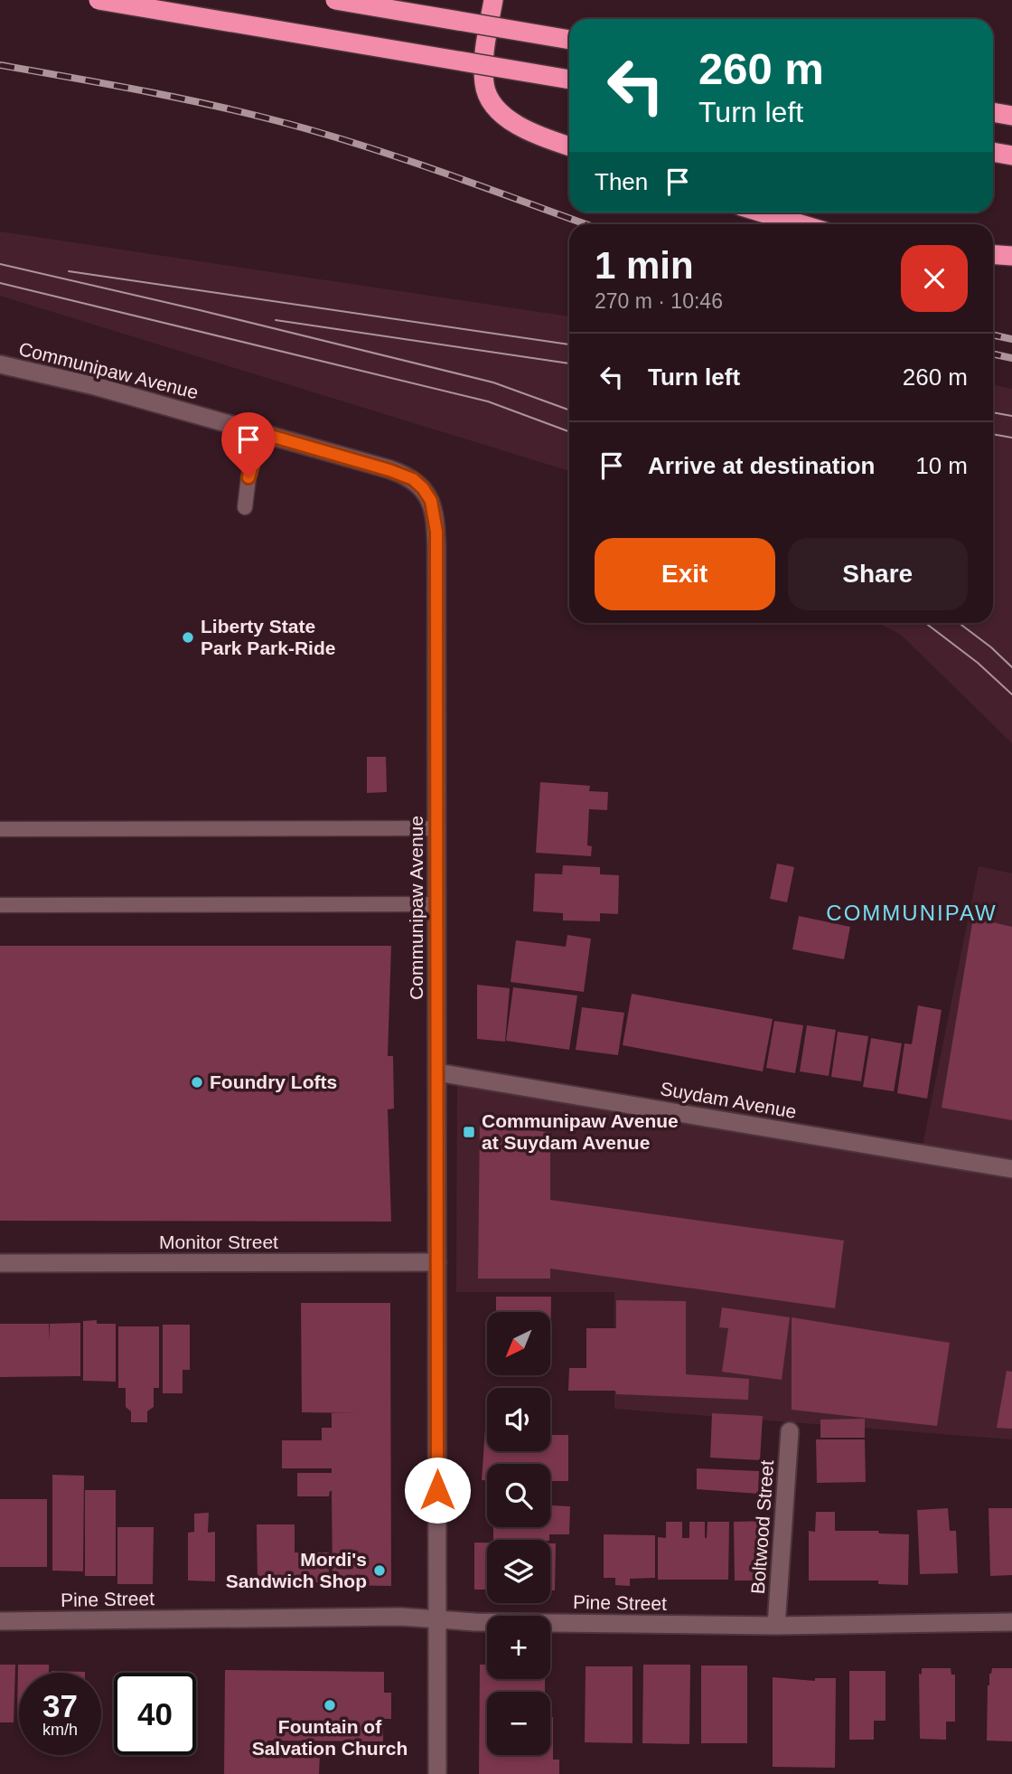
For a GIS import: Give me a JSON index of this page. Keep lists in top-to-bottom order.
{
  "streets": {
    "street": [
      "Communipaw Avenue",
      "Suydam Avenue",
      "Monitor Street",
      "Boltwood Street",
      "Pine Street"
    ]
  },
  "crossings": [
    ["Communipaw Avenue", "Suydam Avenue"],
    ["Communipaw Avenue", "Monitor Street"],
    ["Communipaw Avenue", "Pine Street"],
    ["Boltwood Street", "Pine Street"]
  ],
  "districts": ["COMMUNIPAW"],
  "places": {
    "other": [
      "Liberty State Park Park-Ride",
      "Foundry Lofts",
      "Mordi's Sandwich Shop",
      "Fountain of Salvation Church"
    ],
    "transit": ["Communipaw Avenue at Suydam Avenue"]
  },
  "north": "bottom left",
  "page": {
    "turn": ["260 m", "Turn left"],
    "then": "Then",
    "heading": ["1 min", "270 m · 10:46"],
    "list": [
      {
        "name": "Turn left",
        "value": "260 m"
      },
      {
        "name": "Arrive at destination",
        "value": "10 m"
      }
    ],
    "buttons": ["Exit", "Share"],
    "map_buttons": ["+", "−"],
    "speed": "37 km/h",
    "limit": "40"
  }
}
